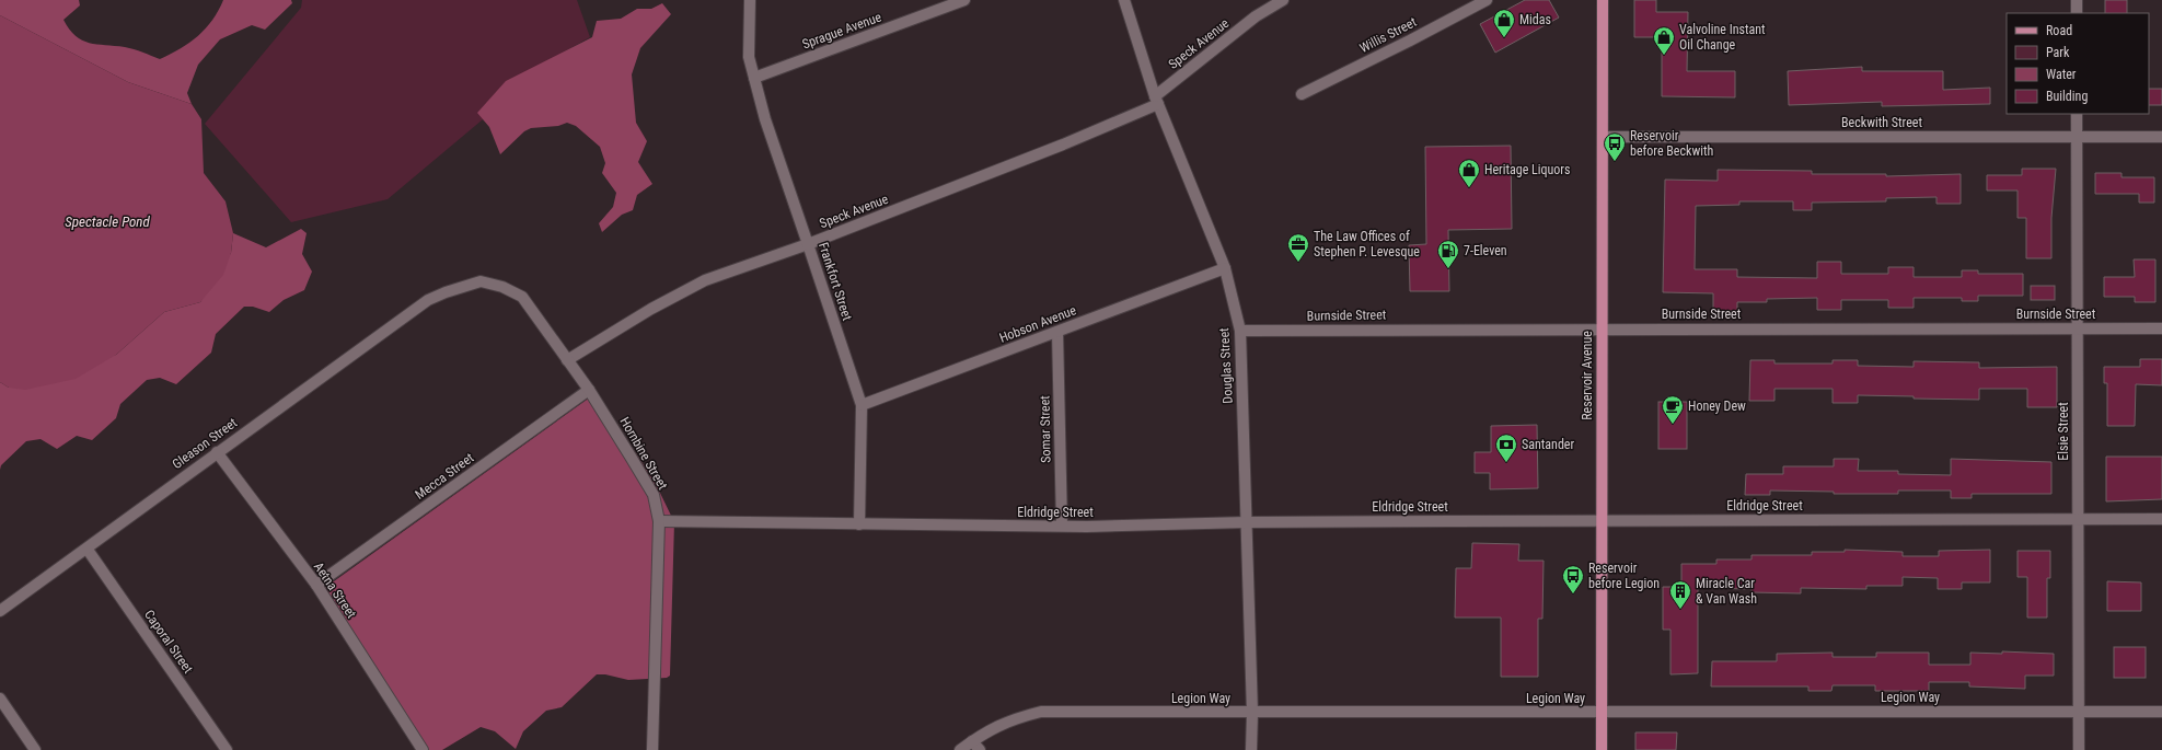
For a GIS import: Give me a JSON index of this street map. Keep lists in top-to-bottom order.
{
  "streets": {
    "main road": ["Reservoir Avenue"],
    "street": [
      "Sprague Avenue",
      "Willis Street",
      "Speck Avenue",
      "Beckwith Street",
      "Frankfort Street",
      "Burnside Street",
      "Hobson Avenue",
      "Douglas Street",
      "Somar Street",
      "Elsie Street",
      "Gleason Street",
      "Hornbine Street",
      "Mecca Street",
      "Eldridge Street",
      "Aetna Street",
      "Caporal Street",
      "Legion Way"
    ]
  },
  "crossings": [
    ["Sprague Avenue", "Frankfort Street"],
    ["Speck Avenue", "Frankfort Street"],
    ["Speck Avenue", "Douglas Street"],
    ["Speck Avenue", "Hornbine Street"],
    ["Beckwith Street", "Reservoir Avenue"],
    ["Beckwith Street", "Elsie Street"],
    ["Frankfort Street", "Hobson Avenue"],
    ["Frankfort Street", "Eldridge Street"],
    ["Burnside Street", "Douglas Street"],
    ["Burnside Street", "Reservoir Avenue"],
    ["Burnside Street", "Elsie Street"],
    ["Hobson Avenue", "Douglas Street"],
    ["Hobson Avenue", "Somar Street"],
    ["Douglas Street", "Eldridge Street"],
    ["Douglas Street", "Legion Way"],
    ["Reservoir Avenue", "Eldridge Street"],
    ["Reservoir Avenue", "Legion Way"],
    ["Somar Street", "Eldridge Street"],
    ["Elsie Street", "Eldridge Street"],
    ["Elsie Street", "Legion Way"],
    ["Gleason Street", "Hornbine Street"],
    ["Gleason Street", "Aetna Street"],
    ["Gleason Street", "Caporal Street"],
    ["Hornbine Street", "Mecca Street"],
    ["Hornbine Street", "Eldridge Street"],
    ["Mecca Street", "Aetna Street"]
  ],
  "water": ["Spectacle Pond"],
  "places": {
    "shop": ["Midas", "Valvoline Instant Oil Change", "Heritage Liquors"],
    "bus stop": ["Reservoir before Beckwith", "Reservoir before Legion"],
    "office": ["The Law Offices of Stephen P. Levesque"],
    "fuel station": ["7-Eleven"],
    "cafe": ["Honey Dew"],
    "bank": ["Santander"],
    "building": ["Miracle Car & Van Wash"]
  },
  "legend": [
    "Road",
    "Park",
    "Water",
    "Building"
  ]
}
